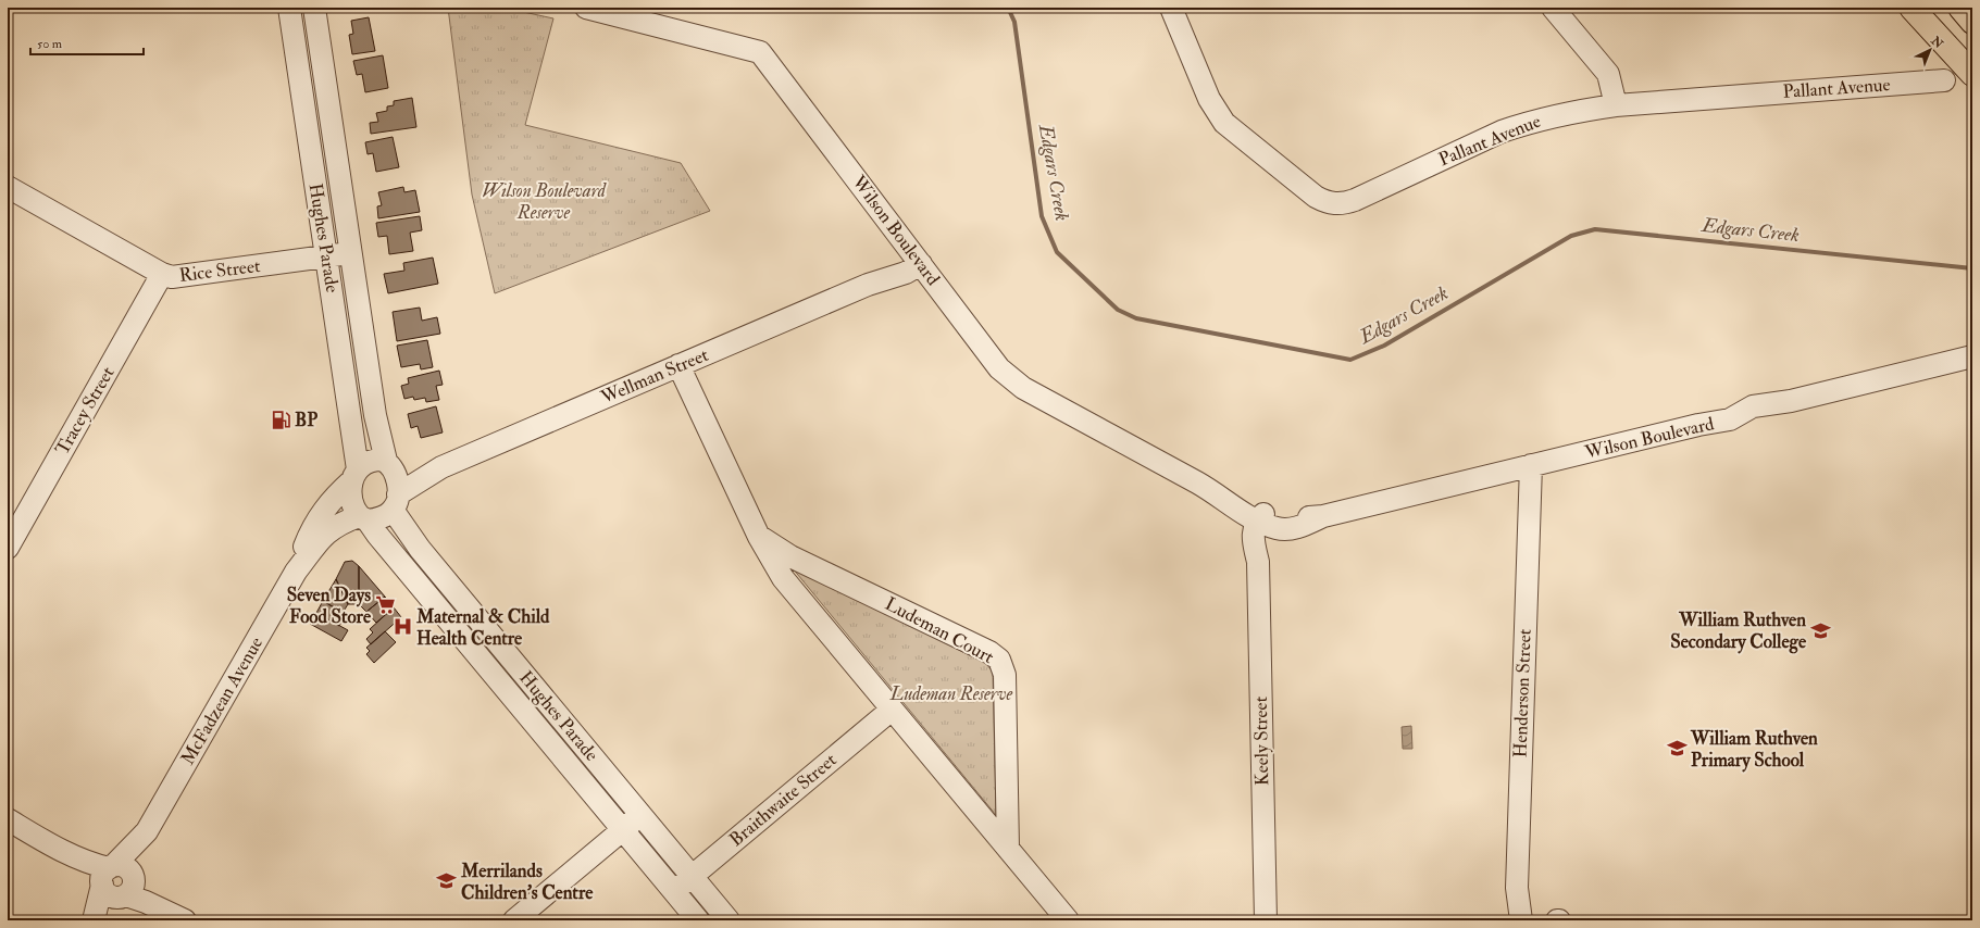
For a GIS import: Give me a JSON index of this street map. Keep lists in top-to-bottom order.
{
  "streets": {
    "street": [
      "Pallant Avenue",
      "Wilson Boulevard",
      "Hughes Parade",
      "Rice Street",
      "Wellman Street",
      "Tracey Street",
      "Ludeman Court",
      "Henderson Street",
      "McFadzean Avenue",
      "Keely Street",
      "Braithwaite Street"
    ]
  },
  "crossings": [
    ["Wilson Boulevard", "Wellman Street"],
    ["Wilson Boulevard", "Henderson Street"],
    ["Wilson Boulevard", "Keely Street"],
    ["Hughes Parade", "Rice Street"],
    ["Hughes Parade", "Wellman Street"],
    ["Hughes Parade", "McFadzean Avenue"],
    ["Hughes Parade", "Braithwaite Street"],
    ["Rice Street", "Tracey Street"],
    ["Wellman Street", "McFadzean Avenue"]
  ],
  "water": ["Edgars Creek"],
  "parks": ["Wilson Boulevard Reserve", "Ludeman Reserve"],
  "places": {
    "fuel station": ["BP"],
    "supermarket": ["Seven Days Food Store"],
    "hospital": ["Maternal & Child Health Centre"],
    "school or university": ["William Ruthven Secondary College", "William Ruthven Primary School", "Merrilands Children's Centre"]
  },
  "scale_bar": "50 m",
  "north": "top right"
}
